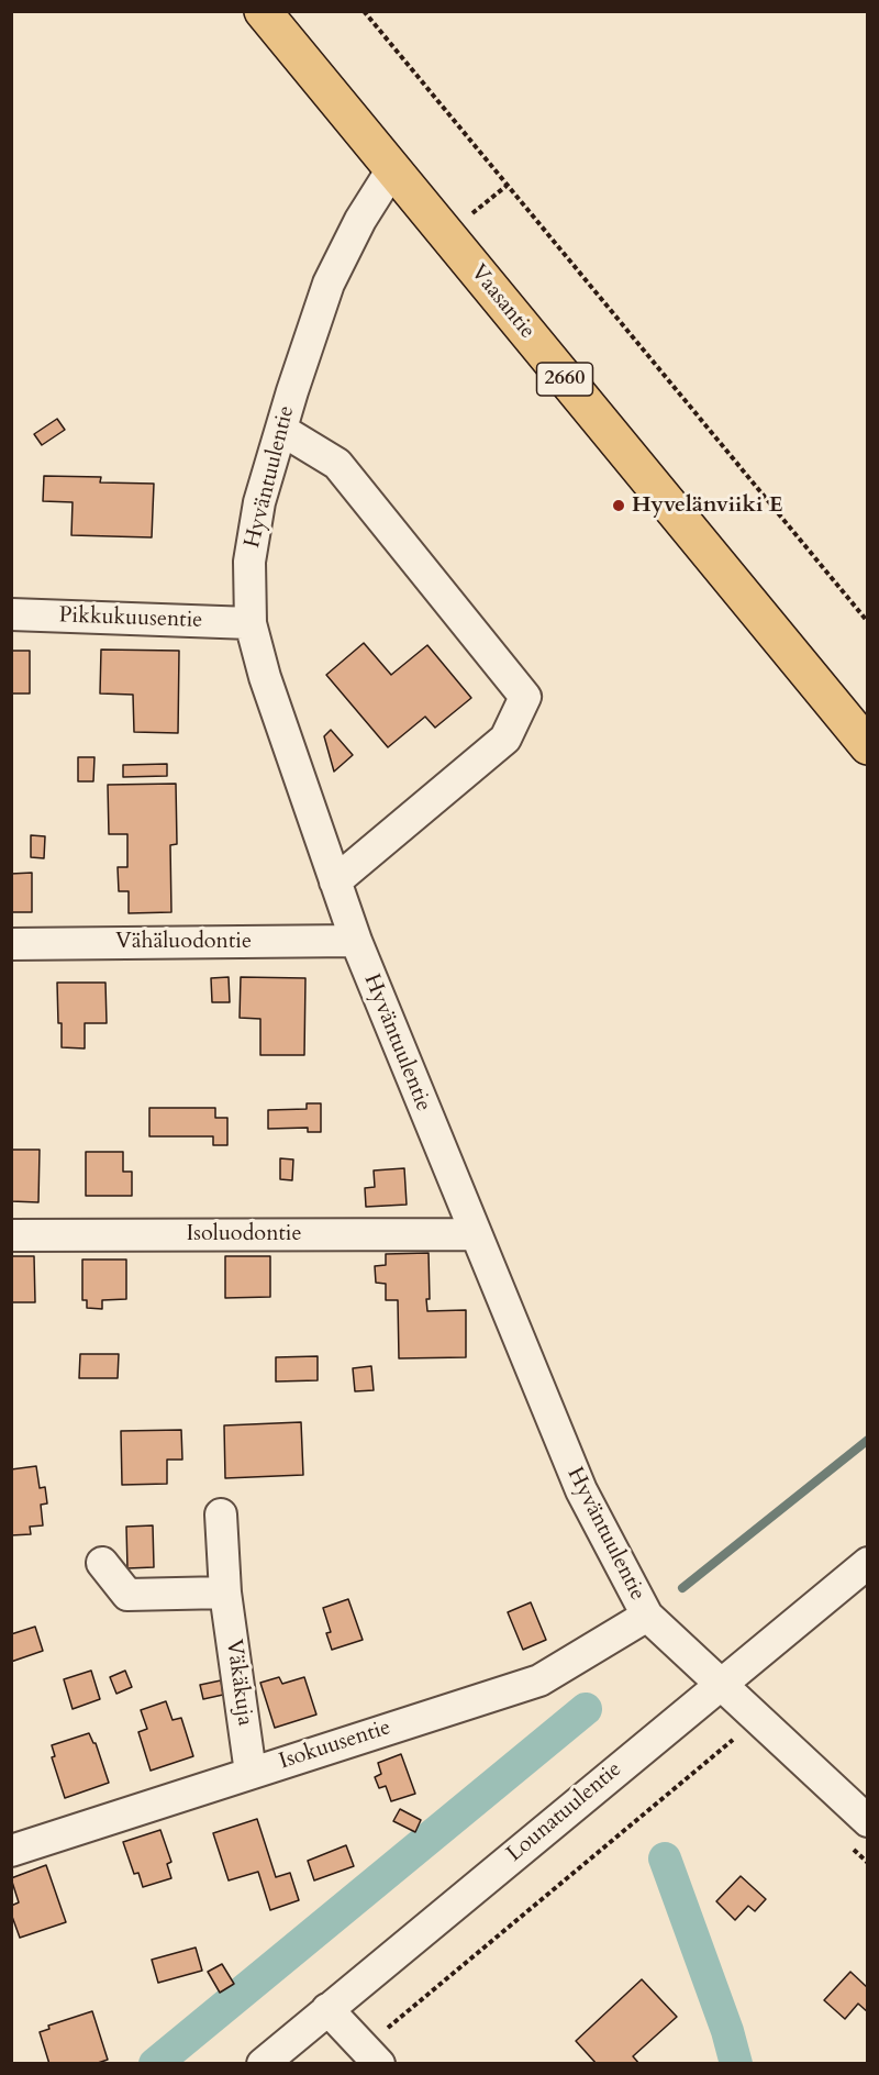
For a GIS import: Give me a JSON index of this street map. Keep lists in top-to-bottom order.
{
  "streets": {
    "main road": ["Vaasantie", "2660"],
    "street": [
      "Hyväntuulentie",
      "Pikkukuusentie",
      "Vähäluodontie",
      "Isoluodontie",
      "Väkäkuja",
      "Isokuusentie",
      "Lounatuulentie"
    ]
  },
  "crossings": [
    ["Vaasantie", "Hyväntuulentie"],
    ["Hyväntuulentie", "Pikkukuusentie"],
    ["Hyväntuulentie", "Vähäluodontie"],
    ["Hyväntuulentie", "Isoluodontie"],
    ["Hyväntuulentie", "Isokuusentie"],
    ["Hyväntuulentie", "Lounatuulentie"],
    ["Väkäkuja", "Isokuusentie"]
  ],
  "places": ["Hyvelänviiki E"]
}
